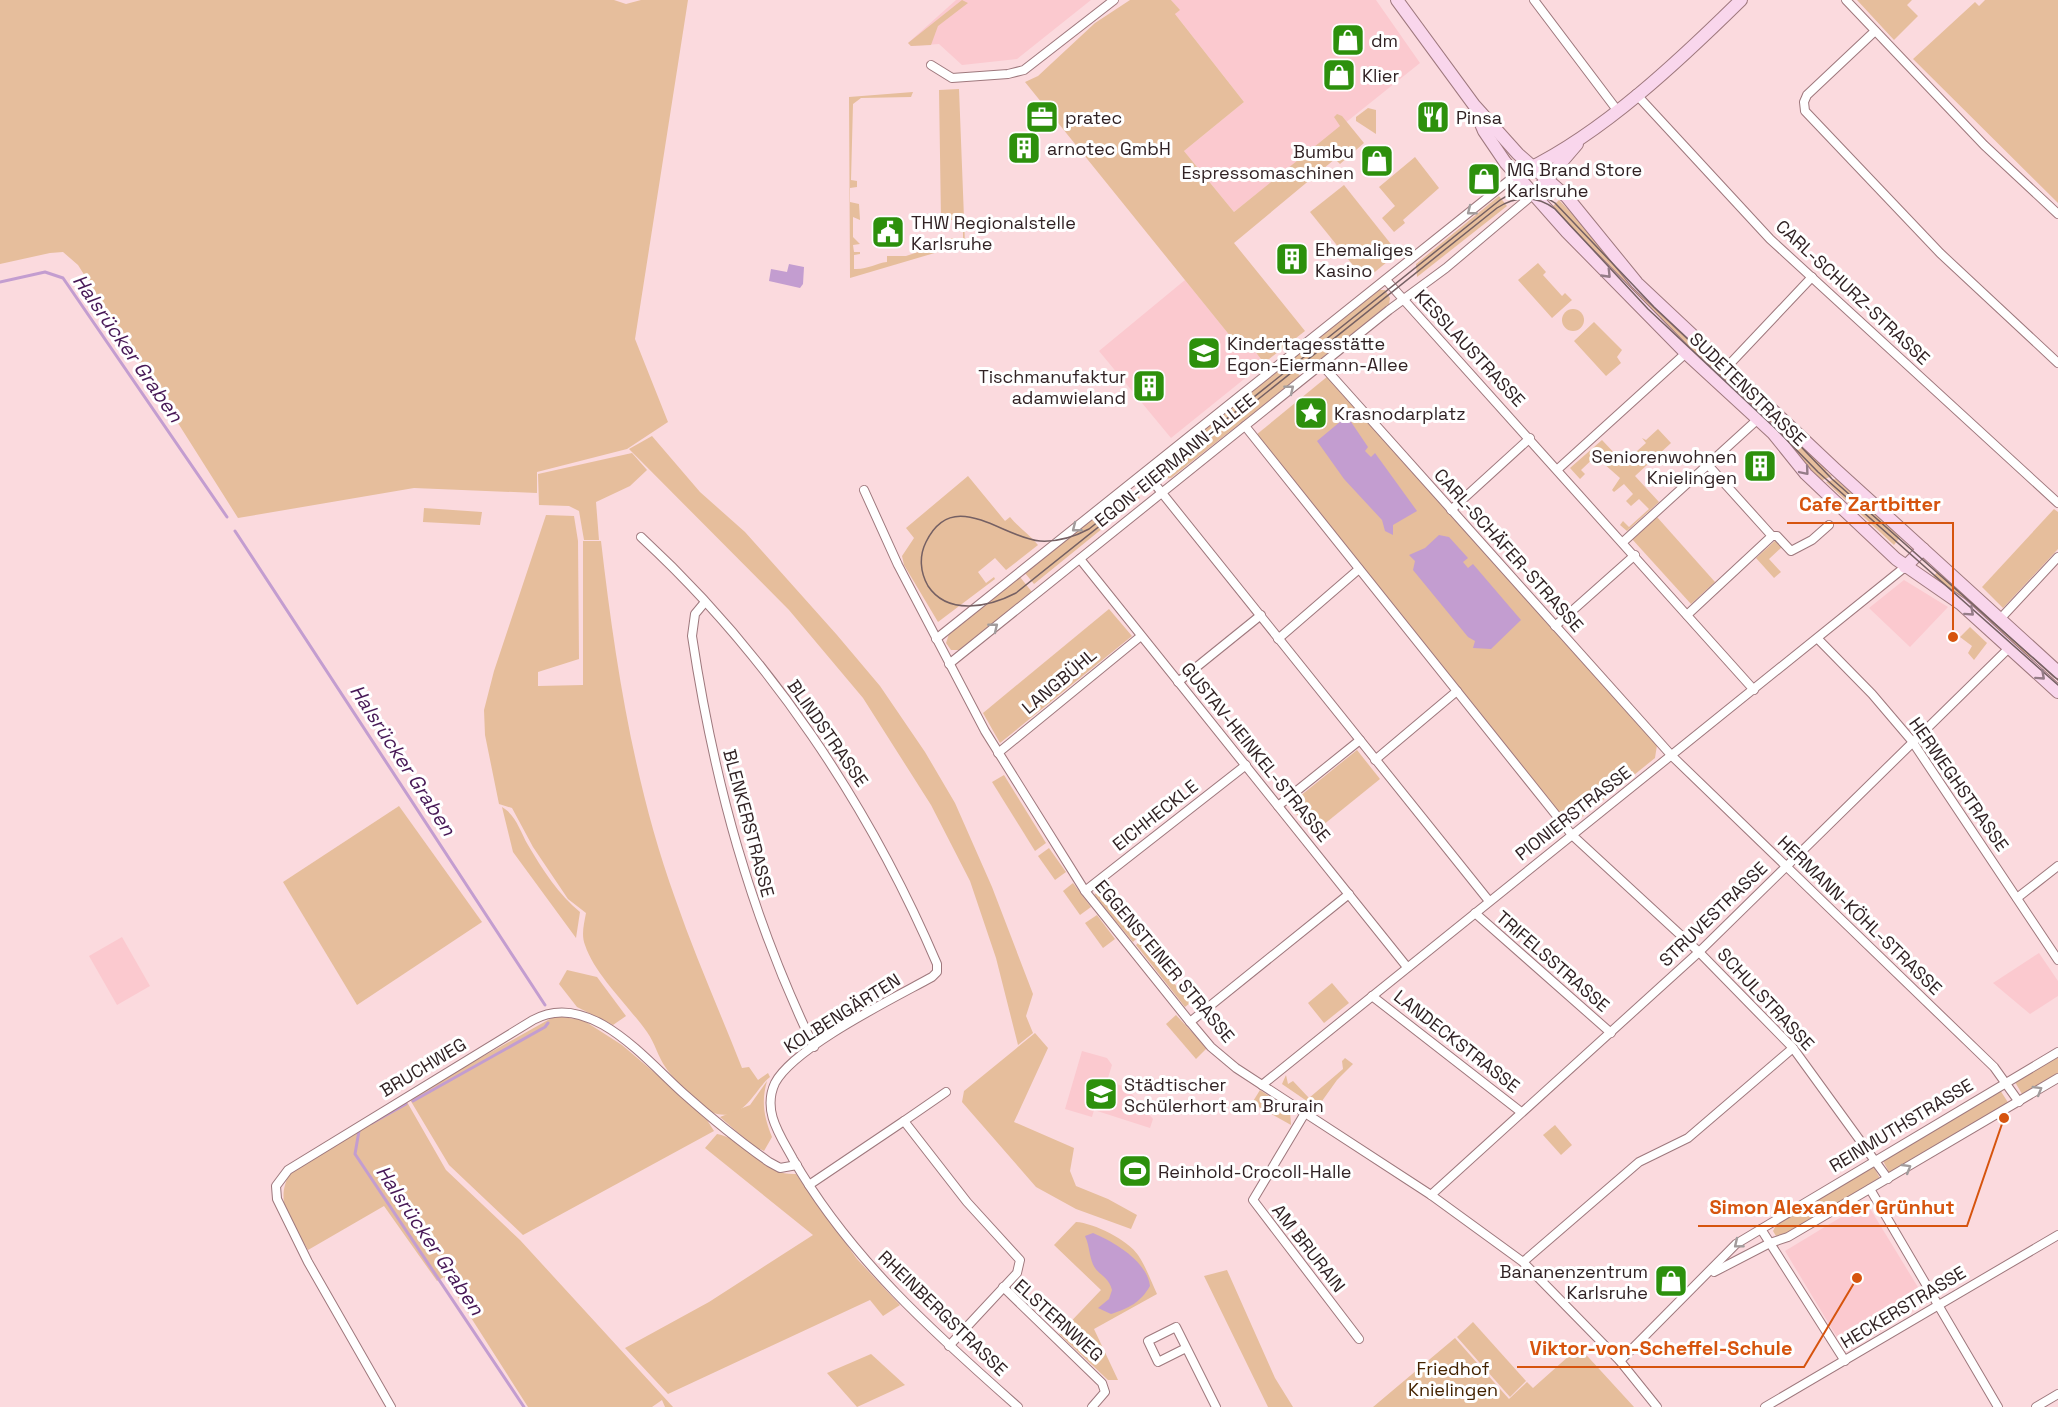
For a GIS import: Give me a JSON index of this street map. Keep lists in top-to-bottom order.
{
  "streets": {
    "main road": ["SUDETENSTRASSE"],
    "street": [
      "CARL-SCHURZ-STRASSE",
      "KESSLAUSTRASSE",
      "EGON-EIERMANN-ALLEE",
      "CARL-SCHÄFER-STRASSE",
      "LANGBÜHL",
      "BLINDSTRASSE",
      "GUSTAV-HEINKEL-STRASSE",
      "HERWEGHSTRASSE",
      "PIONIERSTRASSE",
      "EICHHECKLE",
      "BLENKERSTRASSE",
      "STRUVESTRASSE",
      "HERMANN-KÖHL-STRASSE",
      "EGGENSTEINER STRASSE",
      "TRIFELSSTRASSE",
      "SCHULSTRASSE",
      "KOLBENGÄRTEN",
      "LANDECKSTRASSE",
      "BRUCHWEG",
      "REINMUTHSTRASSE",
      "AM BRURAIN",
      "HECKERSTRASSE",
      "RHEINBERGSTRASSE",
      "ELSTERNWEG"
    ]
  },
  "crossings": [
    ["CARL-SCHURZ-STRASSE", "SUDETENSTRASSE"],
    ["KESSLAUSTRASSE", "EGON-EIERMANN-ALLEE"],
    ["KESSLAUSTRASSE", "PIONIERSTRASSE"],
    ["SUDETENSTRASSE", "EGON-EIERMANN-ALLEE"],
    ["SUDETENSTRASSE", "PIONIERSTRASSE"],
    ["SUDETENSTRASSE", "STRUVESTRASSE"],
    ["EGON-EIERMANN-ALLEE", "CARL-SCHÄFER-STRASSE"],
    ["EGON-EIERMANN-ALLEE", "GUSTAV-HEINKEL-STRASSE"],
    ["EGON-EIERMANN-ALLEE", "EGGENSTEINER STRASSE"],
    ["EGON-EIERMANN-ALLEE", "SCHULSTRASSE"],
    ["CARL-SCHÄFER-STRASSE", "PIONIERSTRASSE"],
    ["CARL-SCHÄFER-STRASSE", "HERMANN-KÖHL-STRASSE"],
    ["LANGBÜHL", "GUSTAV-HEINKEL-STRASSE"],
    ["LANGBÜHL", "EGGENSTEINER STRASSE"],
    ["BLINDSTRASSE", "BLENKERSTRASSE"],
    ["BLINDSTRASSE", "KOLBENGÄRTEN"],
    ["GUSTAV-HEINKEL-STRASSE", "PIONIERSTRASSE"],
    ["GUSTAV-HEINKEL-STRASSE", "EICHHECKLE"],
    ["HERWEGHSTRASSE", "PIONIERSTRASSE"],
    ["HERWEGHSTRASSE", "STRUVESTRASSE"],
    ["PIONIERSTRASSE", "HERMANN-KÖHL-STRASSE"],
    ["PIONIERSTRASSE", "EGGENSTEINER STRASSE"],
    ["PIONIERSTRASSE", "TRIFELSSTRASSE"],
    ["PIONIERSTRASSE", "SCHULSTRASSE"],
    ["PIONIERSTRASSE", "LANDECKSTRASSE"],
    ["EICHHECKLE", "EGGENSTEINER STRASSE"],
    ["BLENKERSTRASSE", "KOLBENGÄRTEN"],
    ["STRUVESTRASSE", "HERMANN-KÖHL-STRASSE"],
    ["STRUVESTRASSE", "EGGENSTEINER STRASSE"],
    ["STRUVESTRASSE", "TRIFELSSTRASSE"],
    ["STRUVESTRASSE", "SCHULSTRASSE"],
    ["STRUVESTRASSE", "LANDECKSTRASSE"],
    ["HERMANN-KÖHL-STRASSE", "REINMUTHSTRASSE"],
    ["EGGENSTEINER STRASSE", "REINMUTHSTRASSE"],
    ["EGGENSTEINER STRASSE", "AM BRURAIN"],
    ["SCHULSTRASSE", "REINMUTHSTRASSE"],
    ["KOLBENGÄRTEN", "RHEINBERGSTRASSE"],
    ["BRUCHWEG", "RHEINBERGSTRASSE"],
    ["RHEINBERGSTRASSE", "ELSTERNWEG"]
  ],
  "water": ["Halsrücker Graben"],
  "parks": ["Friedhof Knielingen"],
  "places": {
    "shop": [
      "dm",
      "Klier",
      "Bumbu Espressomaschinen",
      "MG Brand Store Karlsruhe",
      "Bananenzentrum Karlsruhe"
    ],
    "office": ["pratec"],
    "restaurant": ["Pinsa"],
    "building": [
      "arnotec GmbH",
      "Ehemaliges Kasino",
      "Tischmanufaktur adamwieland",
      "Seniorenwohnen Knielingen"
    ],
    "public building": ["THW Regionalstelle Karlsruhe"],
    "school or university": ["Kindertagesstätte Egon-Eiermann-Allee", "Städtischer Schülerhort am Brurain"],
    "place": ["Krasnodarplatz"],
    "other": ["Cafe Zartbitter", "Simon Alexander Grünhut", "Viktor-von-Scheffel-Schule"],
    "sports": ["Reinhold-Crocoll-Halle"]
  }
}
